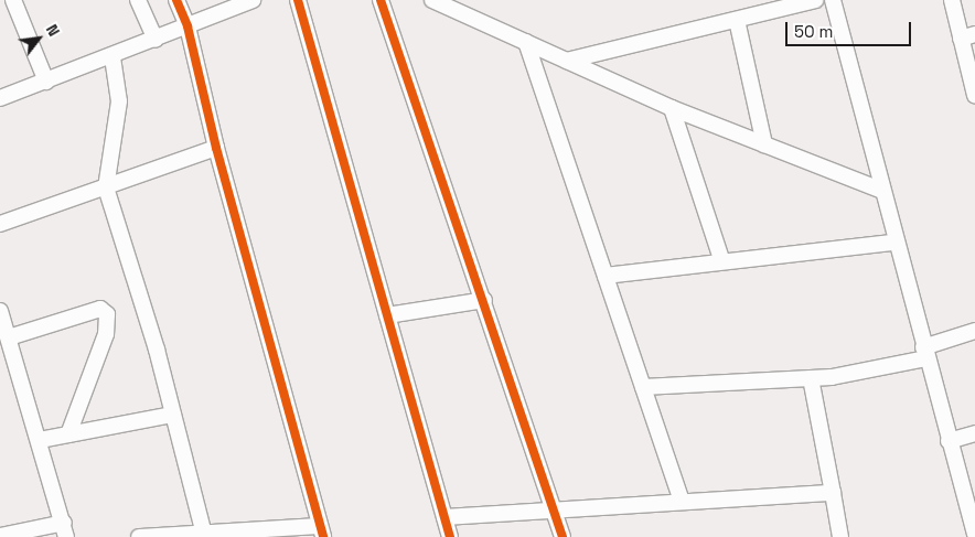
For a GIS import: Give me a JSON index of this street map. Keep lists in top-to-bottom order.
{
  "scale_bar": "50 m",
  "north": "top right"
}
